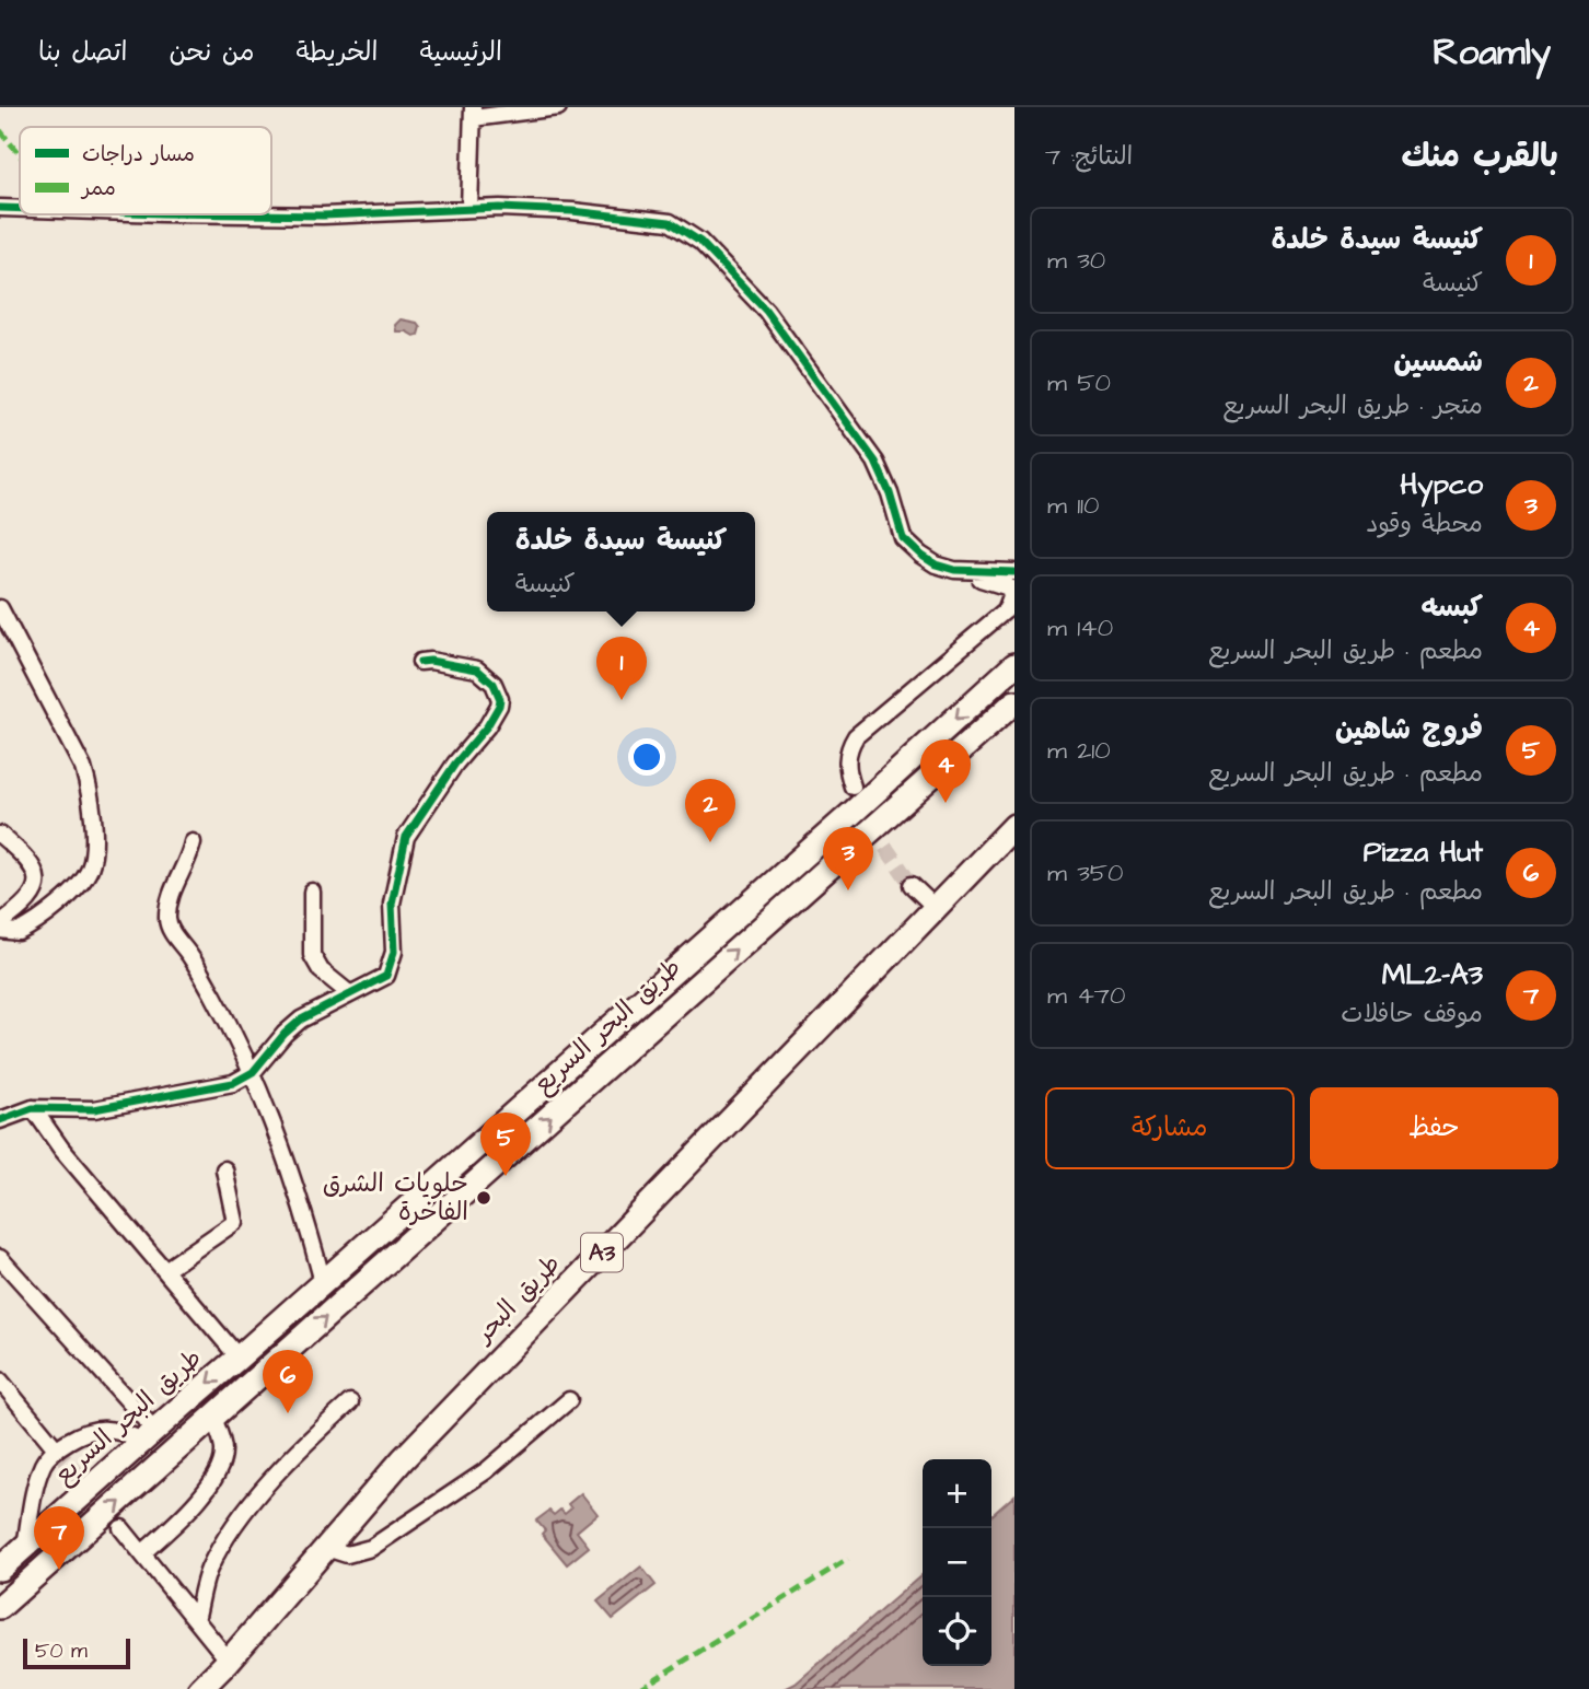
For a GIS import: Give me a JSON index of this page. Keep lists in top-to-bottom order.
{
  "streets": {
    "highway": ["طريق البحر السريع", "A3", "طريق البحر"]
  },
  "places": ["حلويات الشرق الفاخرة"],
  "legend": ["مسار دراجات", "ممر"],
  "scale_bar": "50 m",
  "page": {
    "header": "Roamly",
    "nav": [
      "الرئيسية",
      "الخريطة",
      "من نحن",
      "اتصل بنا"
    ],
    "heading": ["بالقرب منك", "النتائج: 7"],
    "list": [
      {
        "mark": "1",
        "name": "كنيسة سيدة خلدة",
        "note": "كنيسة",
        "value": "30 m"
      },
      {
        "mark": "2",
        "name": "شمسين",
        "note": "متجر · طريق البحر السريع",
        "value": "50 m"
      },
      {
        "mark": "3",
        "name": "Hypco",
        "note": "محطة وقود",
        "value": "110 m"
      },
      {
        "mark": "4",
        "name": "كبسه",
        "note": "مطعم · طريق البحر السريع",
        "value": "140 m"
      },
      {
        "mark": "5",
        "name": "فروج شاهين",
        "note": "مطعم · طريق البحر السريع",
        "value": "210 m"
      },
      {
        "mark": "6",
        "name": "Pizza Hut",
        "note": "مطعم · طريق البحر السريع",
        "value": "350 m"
      },
      {
        "mark": "7",
        "name": "ML2-A3",
        "note": "موقف حافلات",
        "value": "470 m"
      }
    ],
    "popup": ["كنيسة سيدة خلدة", "كنيسة"],
    "pins": [
      "1",
      "4",
      "2",
      "3",
      "5",
      "6",
      "7"
    ],
    "buttons": ["حفظ", "مشاركة"],
    "map_buttons": ["+", "−"],
    "scale": "50 m"
  }
}
